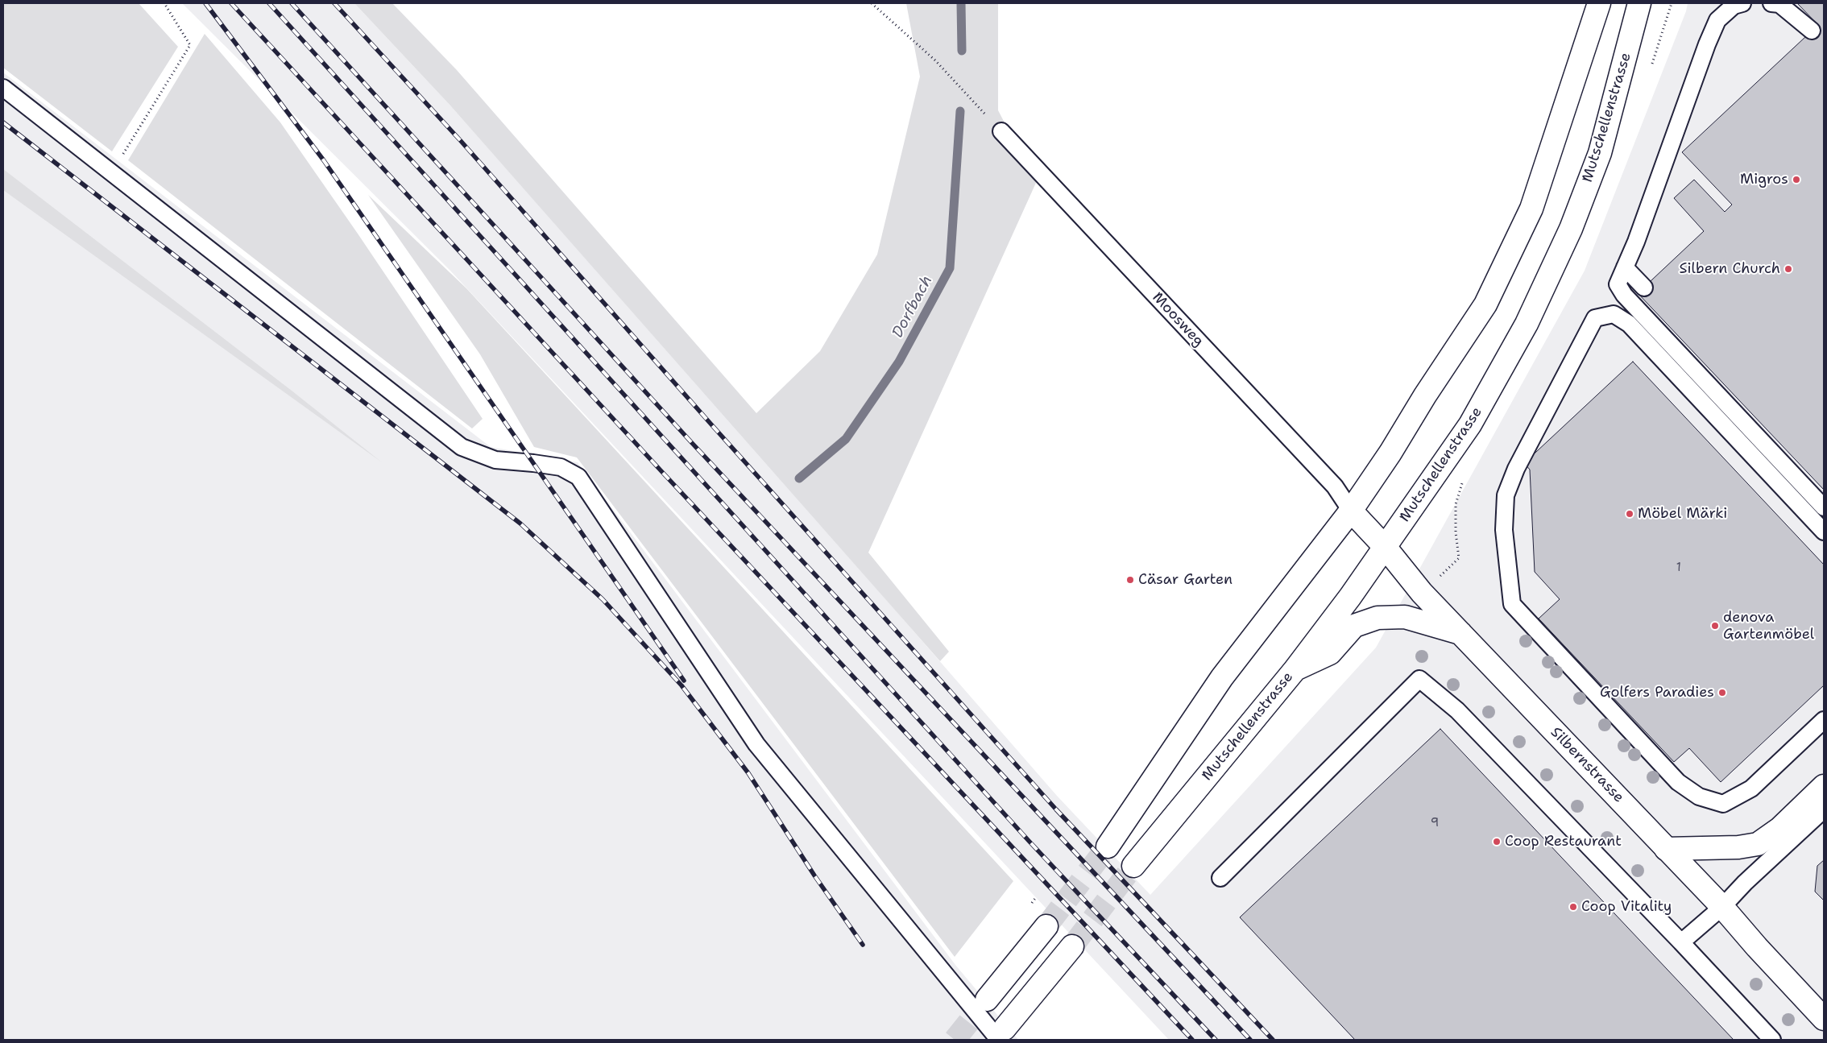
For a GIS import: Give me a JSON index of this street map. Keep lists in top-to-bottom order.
{
  "streets": {
    "main road": ["Mutschellenstrasse", "Silbernstrasse"],
    "lane": ["Moosweg"]
  },
  "crossings": [
    ["Mutschellenstrasse", "Silbernstrasse"],
    ["Moosweg", "Silbernstrasse"]
  ],
  "water": ["Dorfbach"],
  "places": [
    "Migros",
    "Silbern Church",
    "Möbel Märki",
    "Cäsar Garten",
    "denova Gartenmöbel",
    "Golfers Paradies",
    "Coop Restaurant",
    "Coop Vitality"
  ],
  "house_numbers": ["1", "9"]
}
